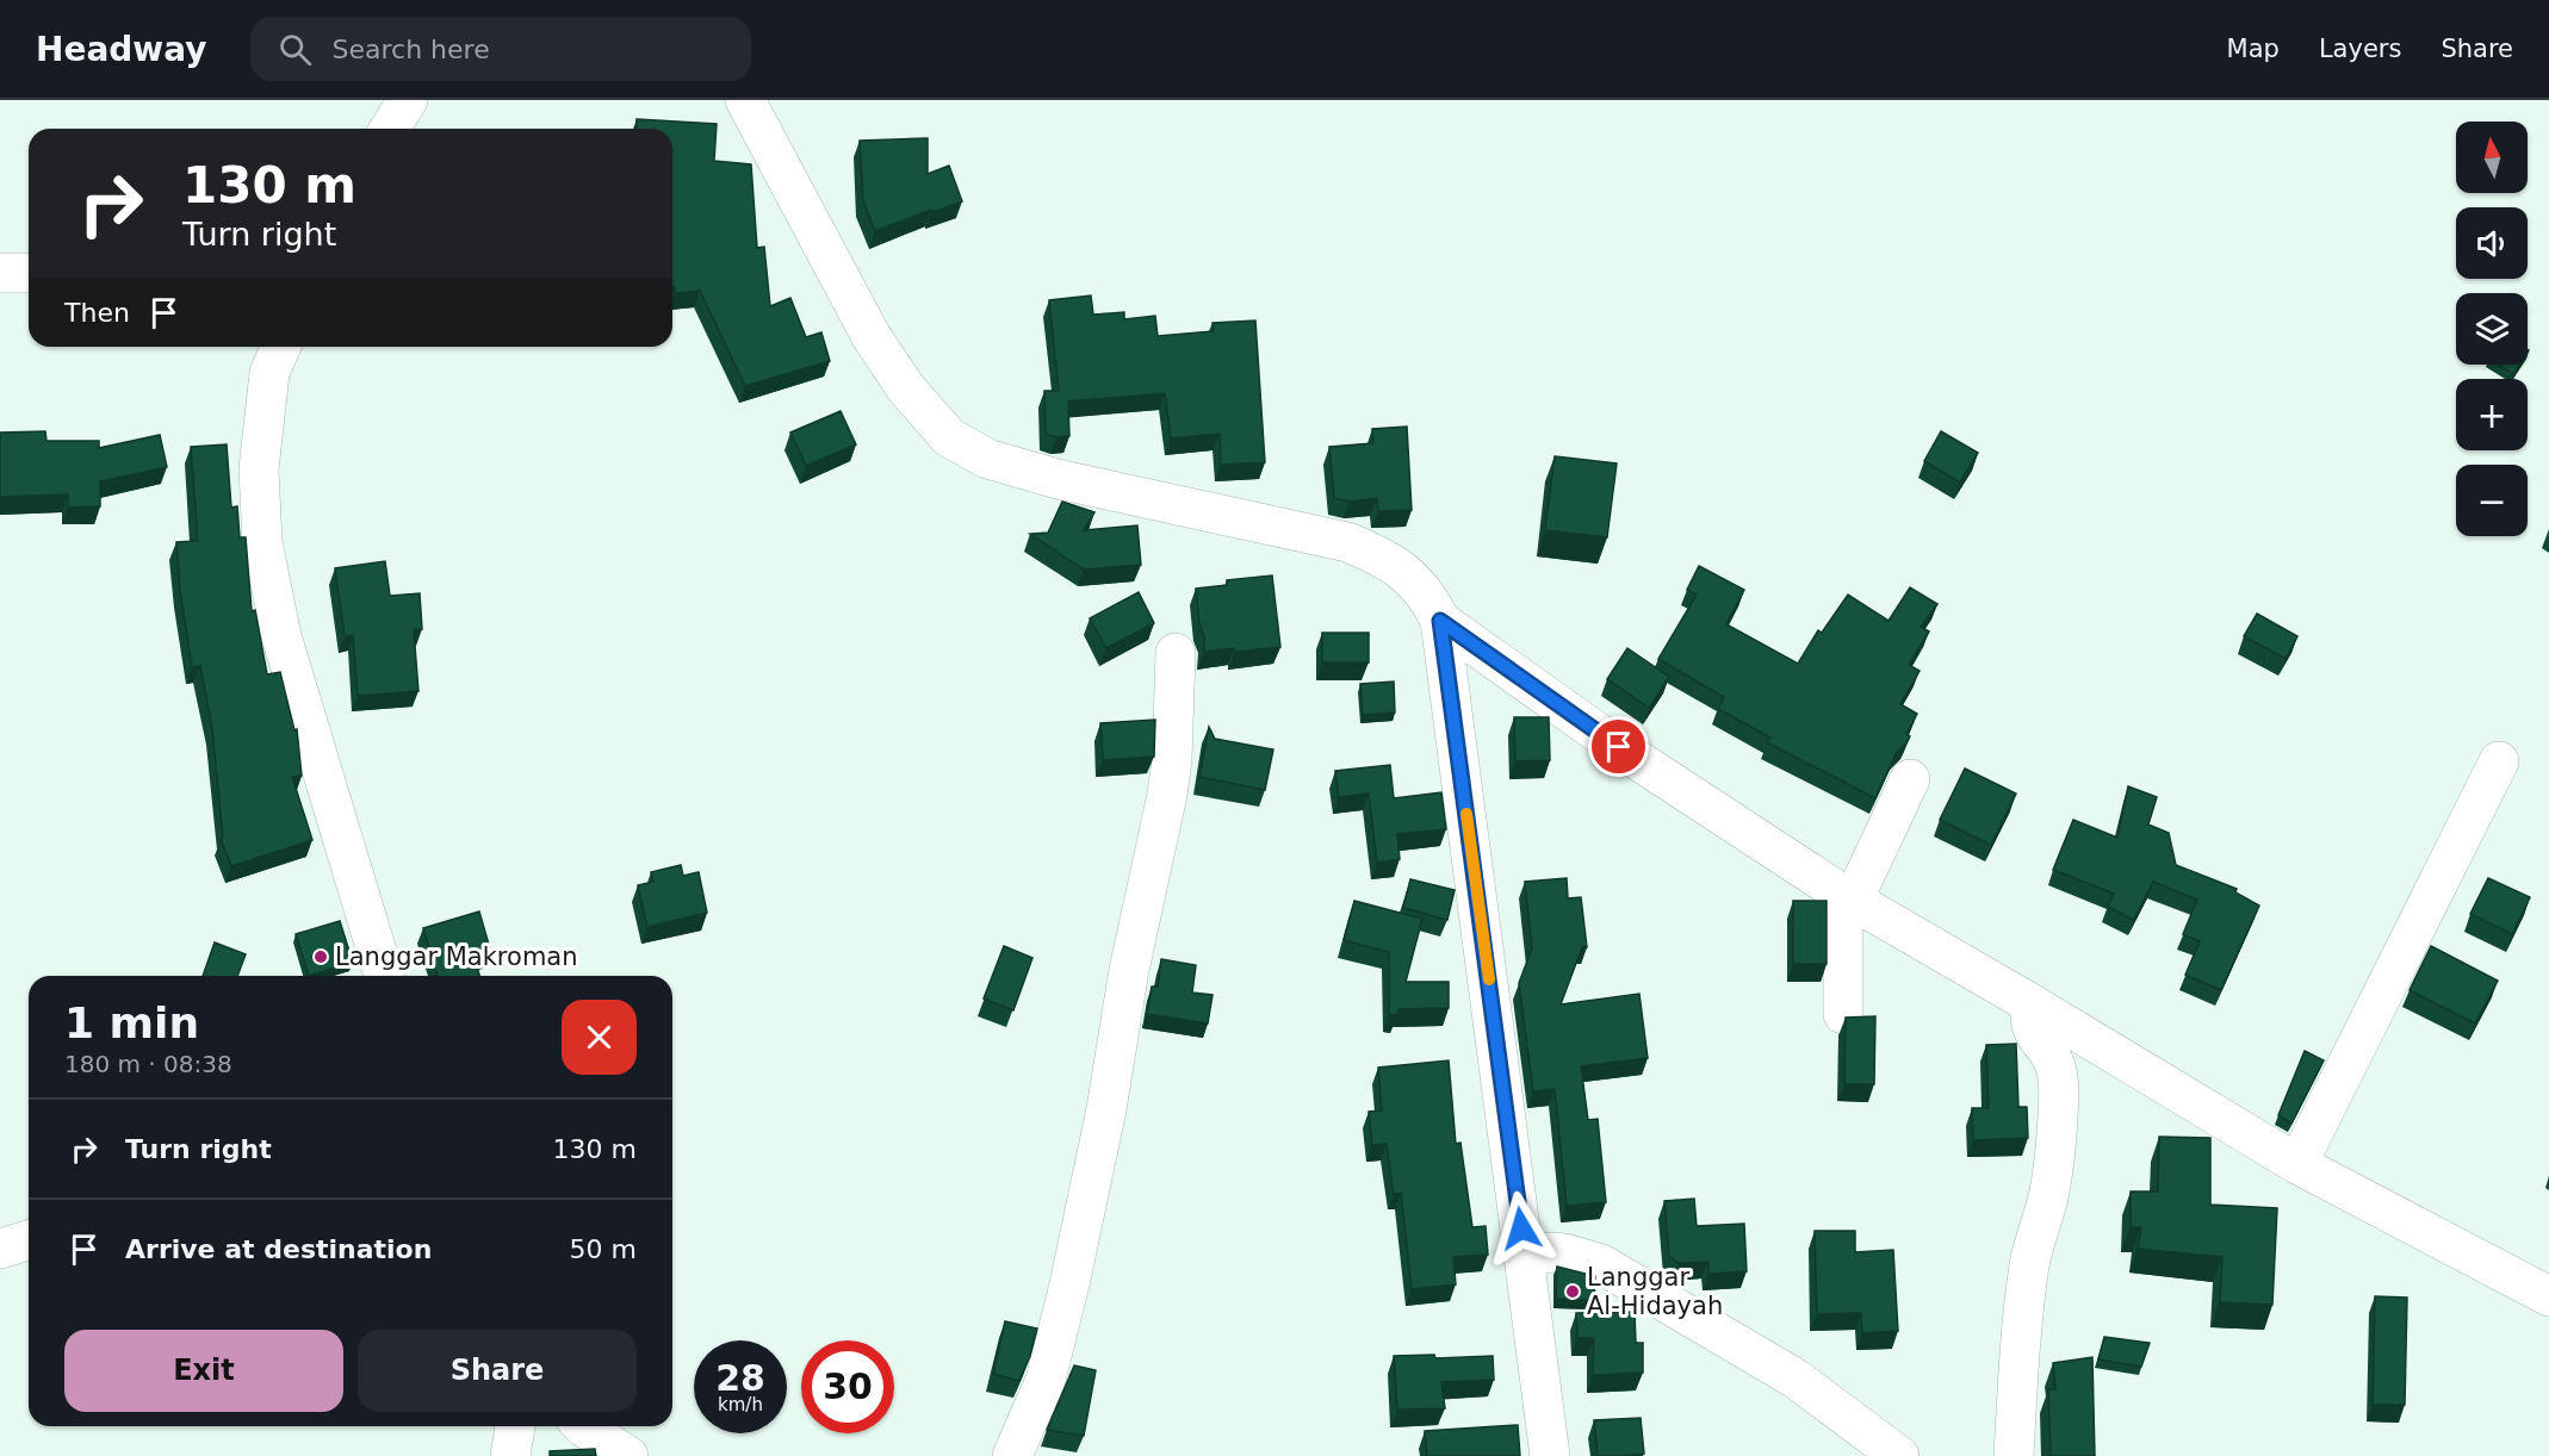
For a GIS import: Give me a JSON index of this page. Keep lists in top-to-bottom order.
{
  "places": ["Langgar Makroman", "Langgar Al-Hidayah"],
  "north": "top",
  "page": {
    "header": "Headway",
    "search": "Search here",
    "nav": ["Map", "Layers", "Share"],
    "map_buttons": ["+", "−"],
    "turn": ["130 m", "Turn right"],
    "then": "Then",
    "heading": ["1 min", "180 m · 08:38"],
    "list": [
      {
        "name": "Turn right",
        "value": "130 m"
      },
      {
        "name": "Arrive at destination",
        "value": "50 m"
      }
    ],
    "buttons": ["Exit", "Share"],
    "speed": "28 km/h",
    "limit": "30"
  }
}
